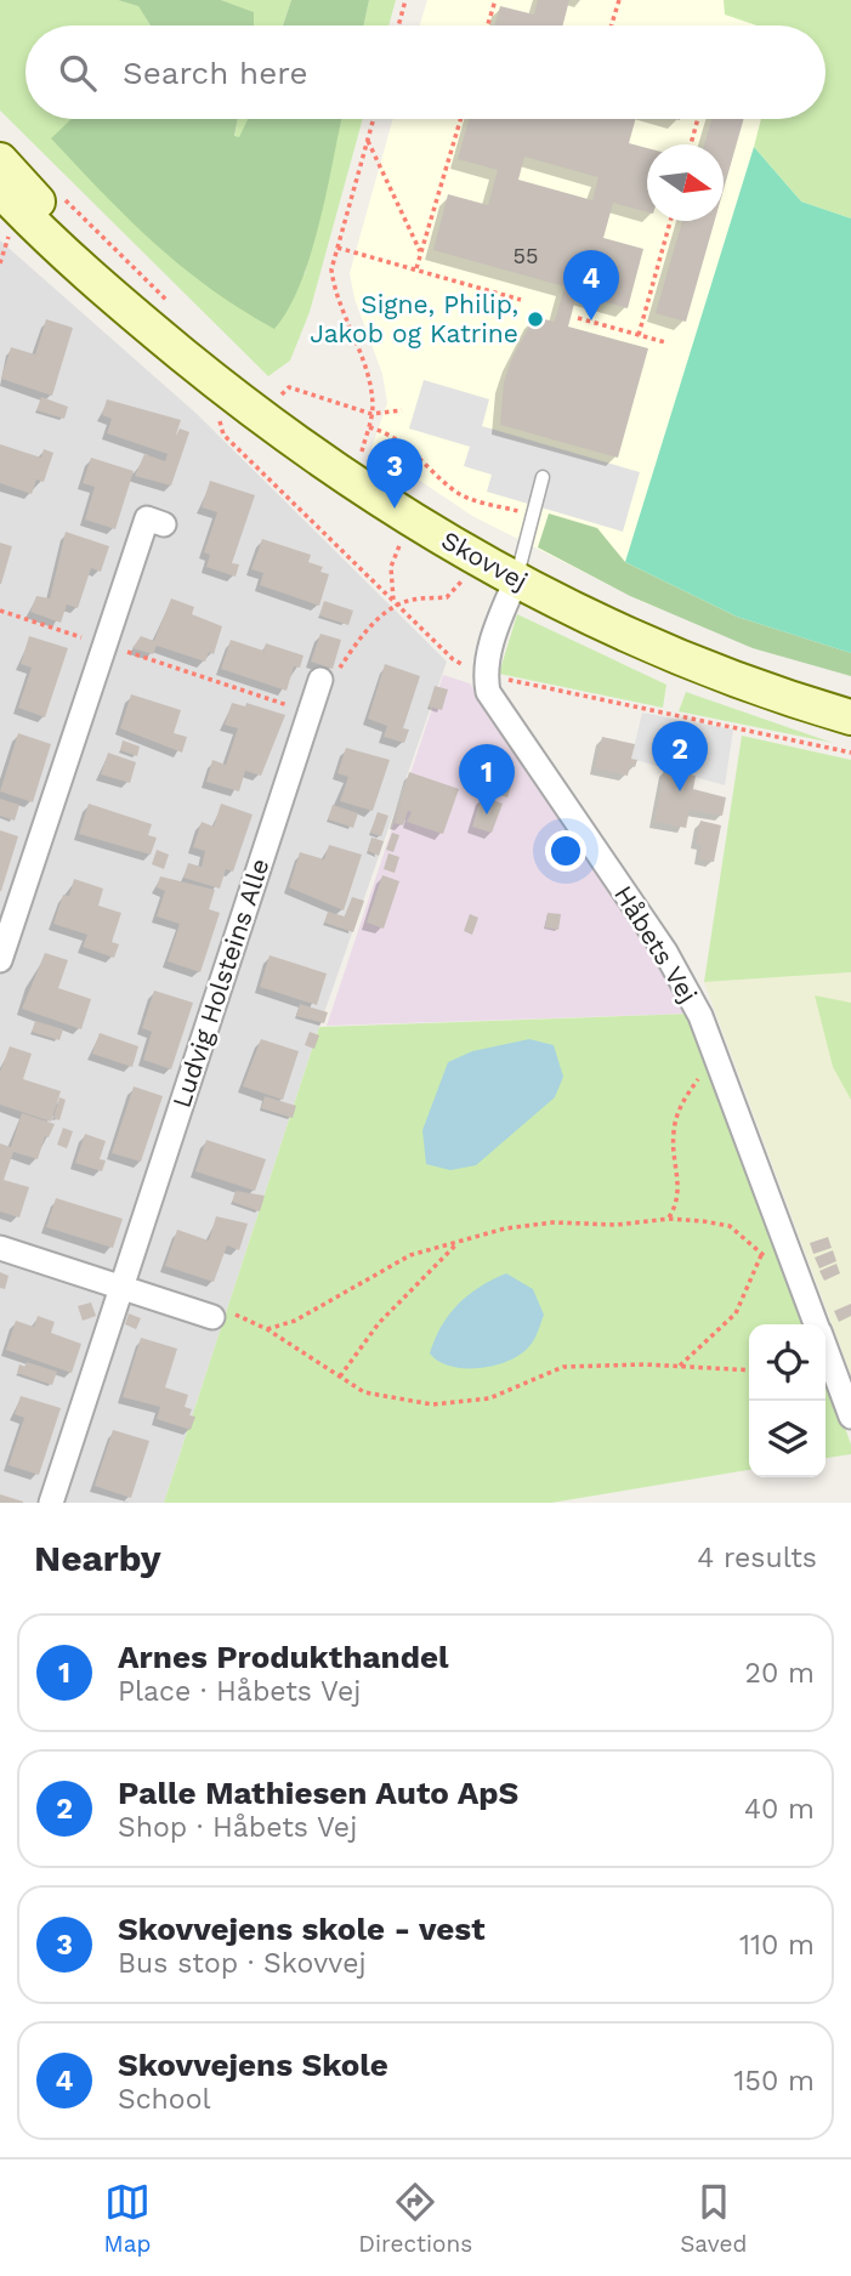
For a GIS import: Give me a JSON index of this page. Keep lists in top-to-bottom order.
{
  "streets": {
    "street": ["Skovvej", "Håbets Vej", "Ludvig Holsteins Alle"]
  },
  "places": ["Signe, Philip, Jakob og Katrine"],
  "house_numbers": ["55"],
  "north": "right",
  "page": {
    "search": "Search here",
    "pins": [
      "4",
      "3",
      "2",
      "1"
    ],
    "heading": ["Nearby", "4 results"],
    "list": [
      {
        "mark": "1",
        "name": "Arnes Produkthandel",
        "note": "Place · Håbets Vej",
        "value": "20 m"
      },
      {
        "mark": "2",
        "name": "Palle Mathiesen Auto ApS",
        "note": "Shop · Håbets Vej",
        "value": "40 m"
      },
      {
        "mark": "3",
        "name": "Skovvejens skole - vest",
        "note": "Bus stop · Skovvej",
        "value": "110 m"
      },
      {
        "mark": "4",
        "name": "Skovvejens Skole",
        "note": "School",
        "value": "150 m"
      }
    ],
    "nav": ["Map", "Directions", "Saved"]
  }
}
